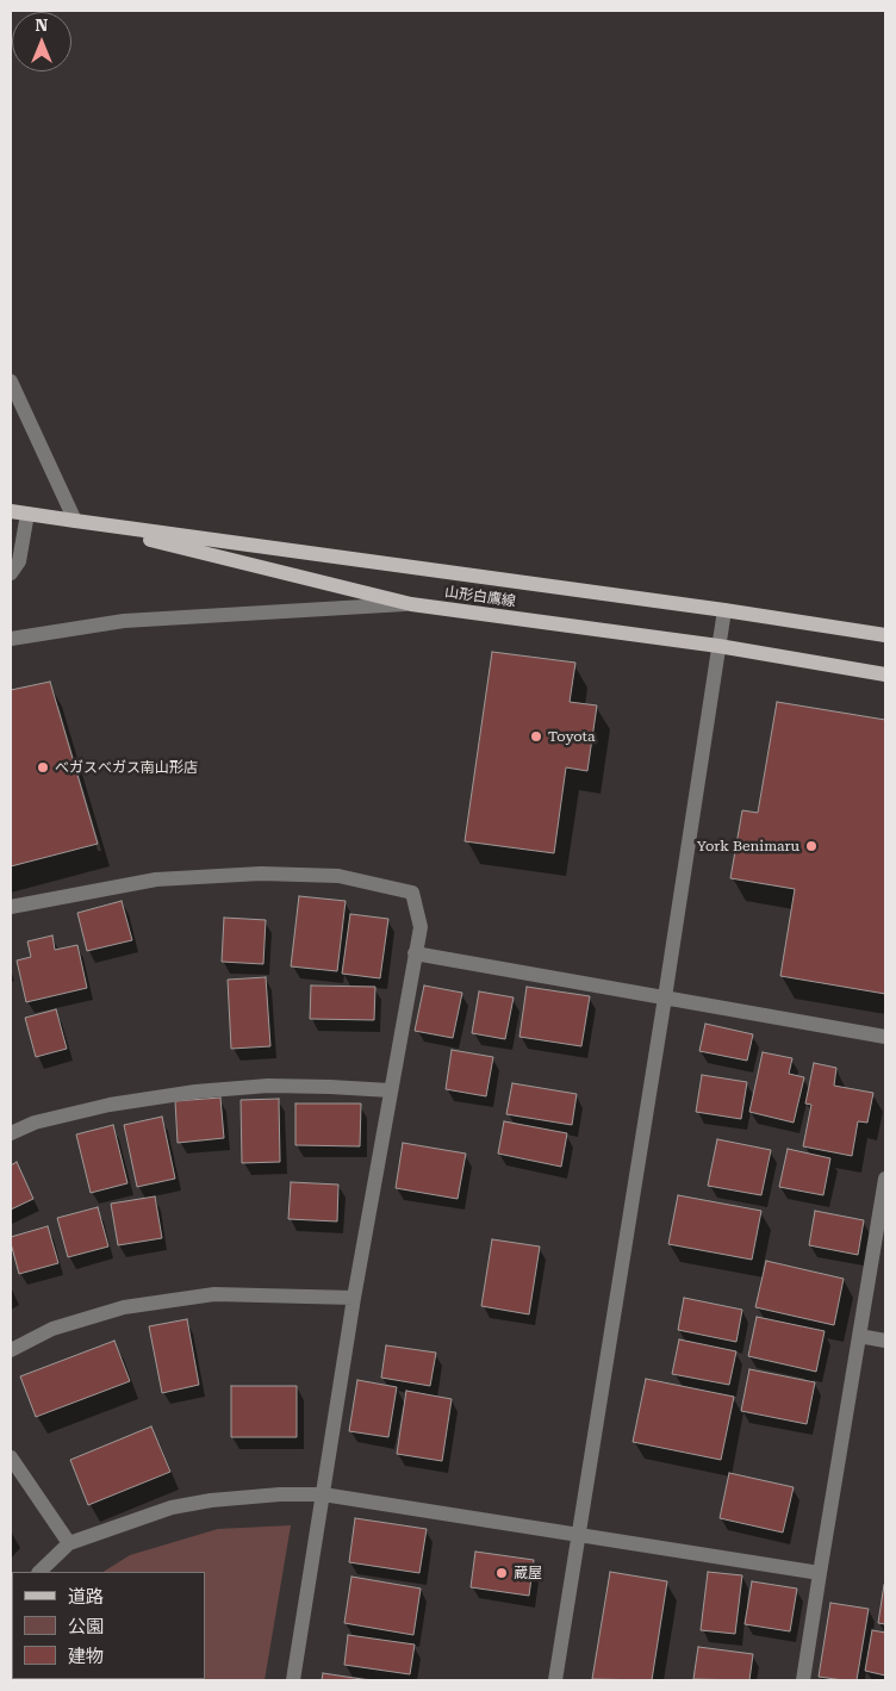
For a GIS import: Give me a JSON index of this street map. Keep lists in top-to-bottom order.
{
  "streets": {
    "main road": ["山形白鷹線"]
  },
  "places": [
    "Toyota",
    "べガスべガス南山形店",
    "York Benimaru",
    "蔵屋"
  ],
  "legend": ["道路", "公園", "建物"],
  "north": "top"
}
